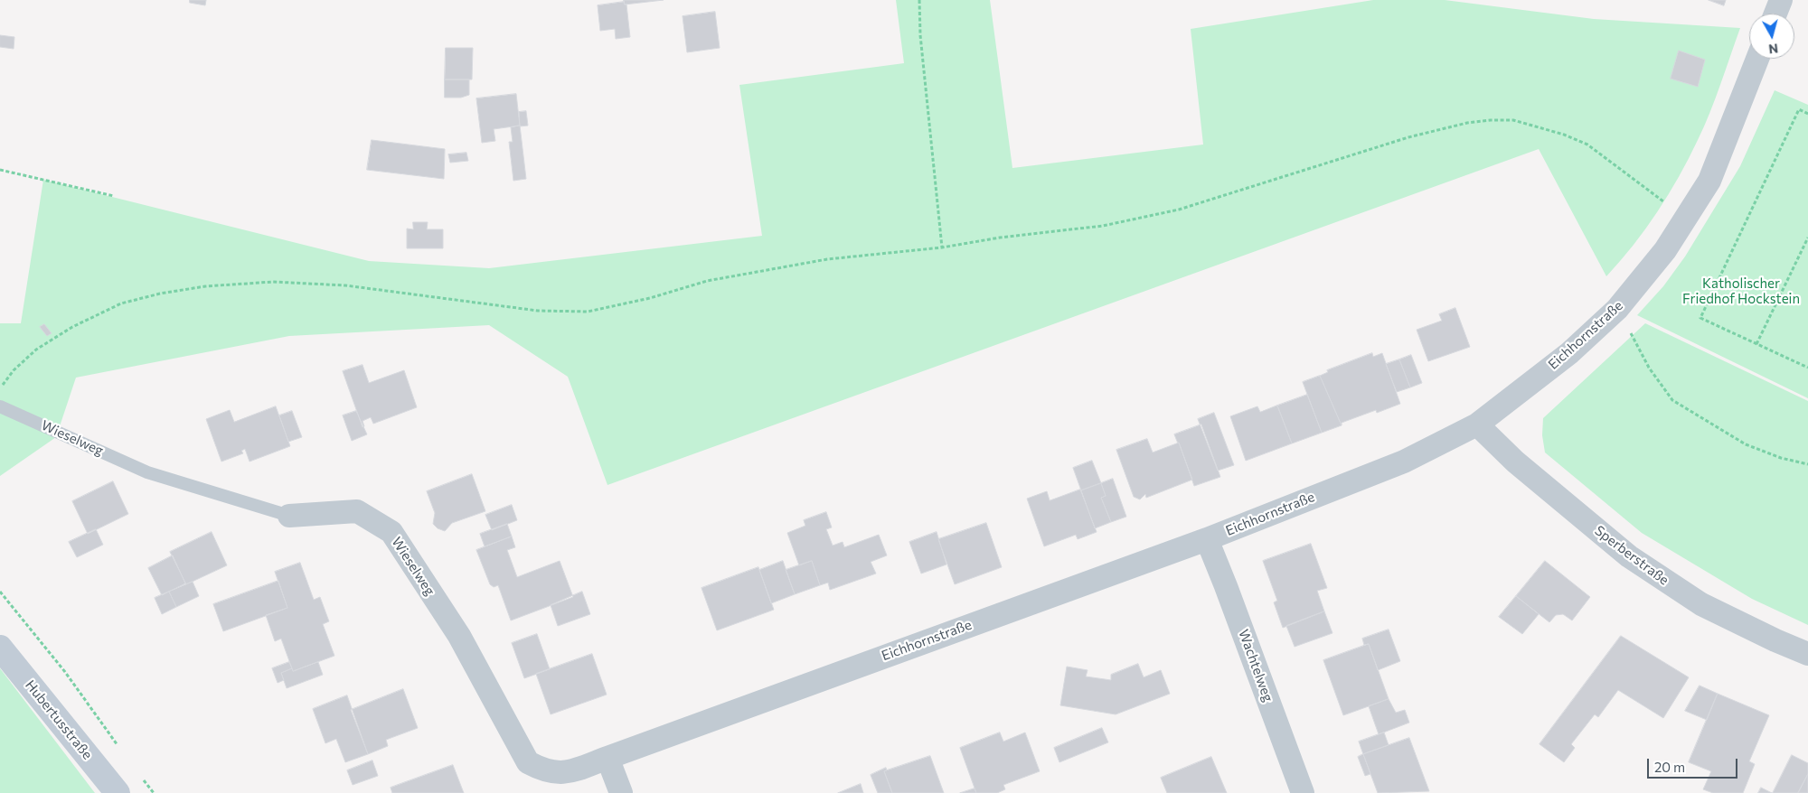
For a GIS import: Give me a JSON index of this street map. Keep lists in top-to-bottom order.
{
  "streets": {
    "main road": ["Hubertusstraße"],
    "street": [
      "Eichhornstraße",
      "Wieselweg",
      "Sperberstraße",
      "Wachtelweg"
    ]
  },
  "crossings": [
    ["Eichhornstraße", "Wieselweg"],
    ["Eichhornstraße", "Sperberstraße"],
    ["Eichhornstraße", "Wachtelweg"]
  ],
  "parks": ["Katholischer Friedhof Hockstein"],
  "scale_bar": "20 m",
  "north": "bottom"
}
